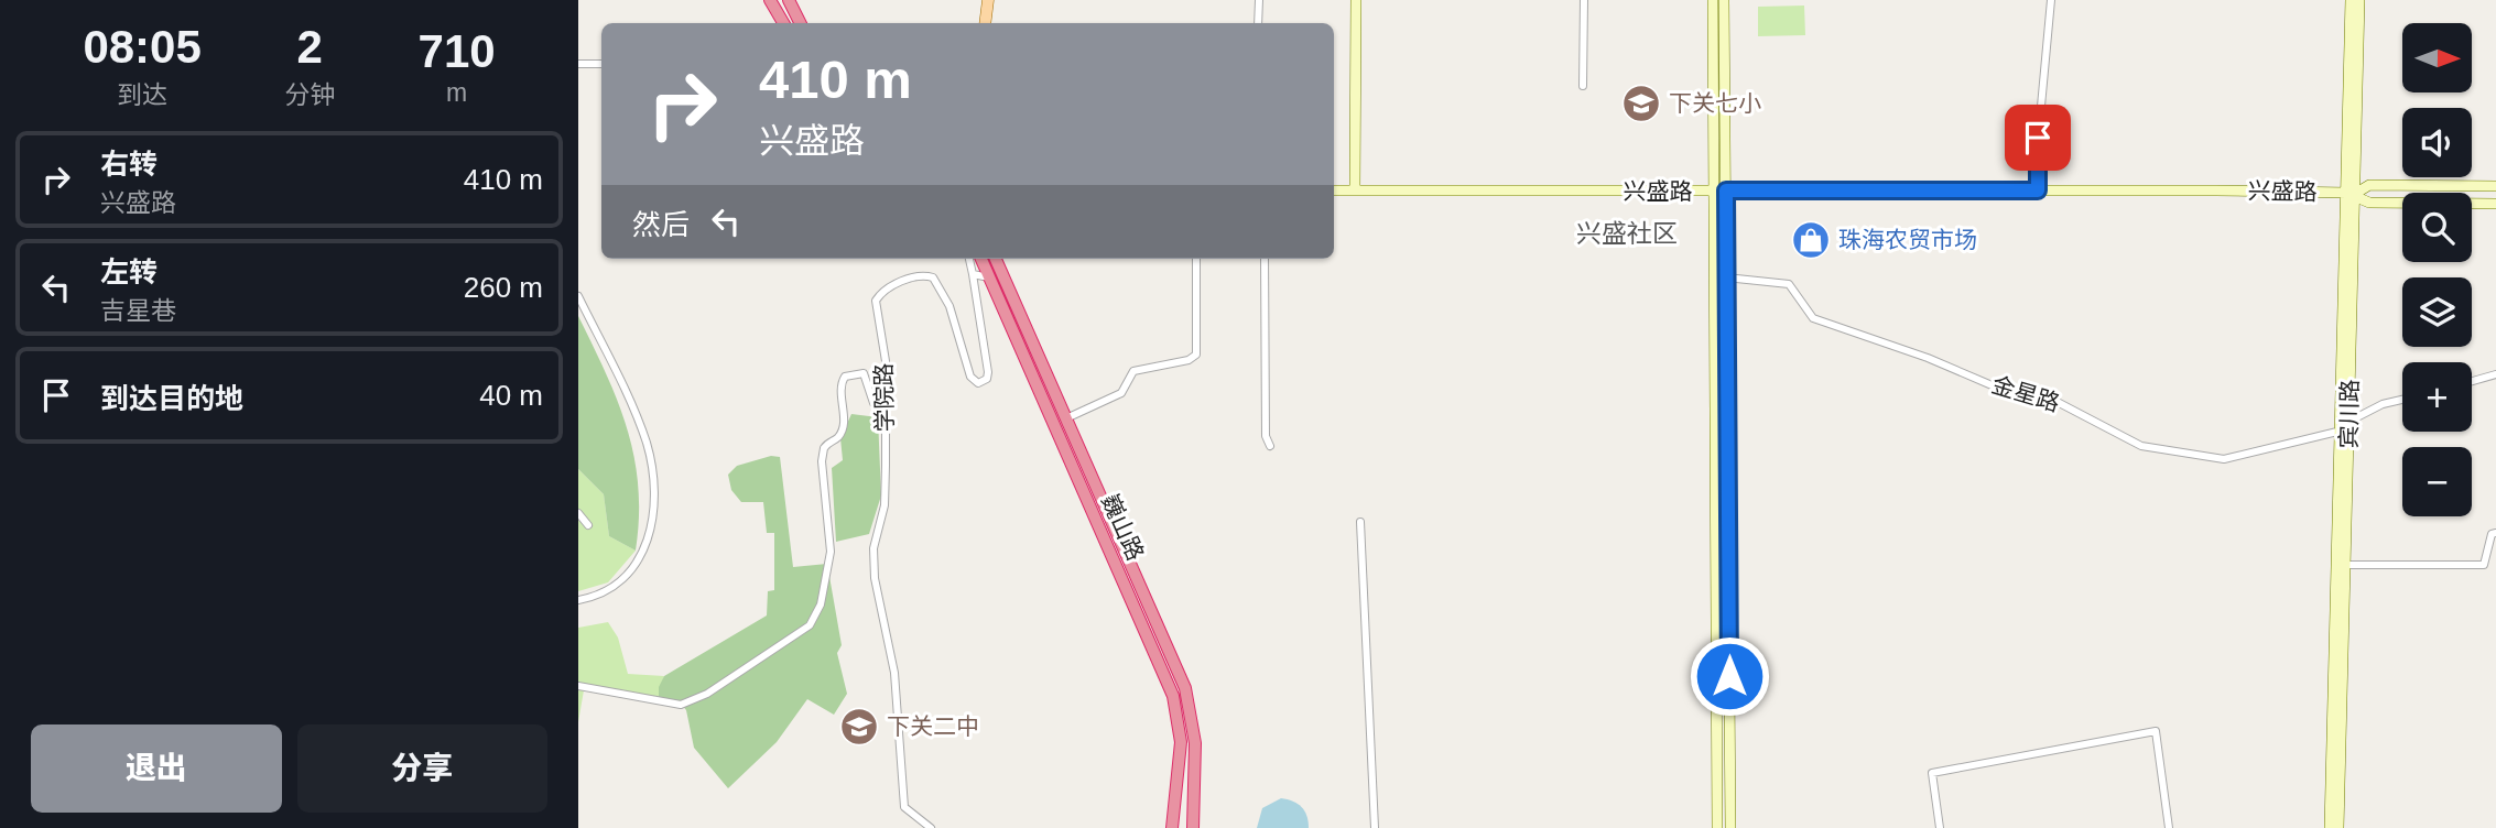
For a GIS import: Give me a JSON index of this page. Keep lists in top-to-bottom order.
{
  "streets": {
    "highway": ["巍山路"],
    "main road": ["兴盛路", "宾川路"],
    "street": ["金星路", "学院路"]
  },
  "crossings": [
    ["兴盛路", "宾川路"],
    ["金星路", "宾川路"]
  ],
  "districts": ["兴盛社区"],
  "places": {
    "school or university": ["下关七小", "下关二中"],
    "shop": ["珠海农贸市场"]
  },
  "north": "right",
  "page": {
    "eta": [
      "08:05",
      "到达",
      "2",
      "分钟",
      "710",
      "m"
    ],
    "map_buttons": ["+", "−"],
    "turn": ["410 m", "兴盛路"],
    "list": [
      {
        "name": "右转",
        "note": "兴盛路",
        "value": "410 m"
      },
      {
        "name": "左转",
        "note": "吉星巷",
        "value": "260 m"
      },
      {
        "name": "到达目的地",
        "value": "40 m"
      }
    ],
    "then": "然后",
    "buttons": ["退出", "分享"]
  }
}
